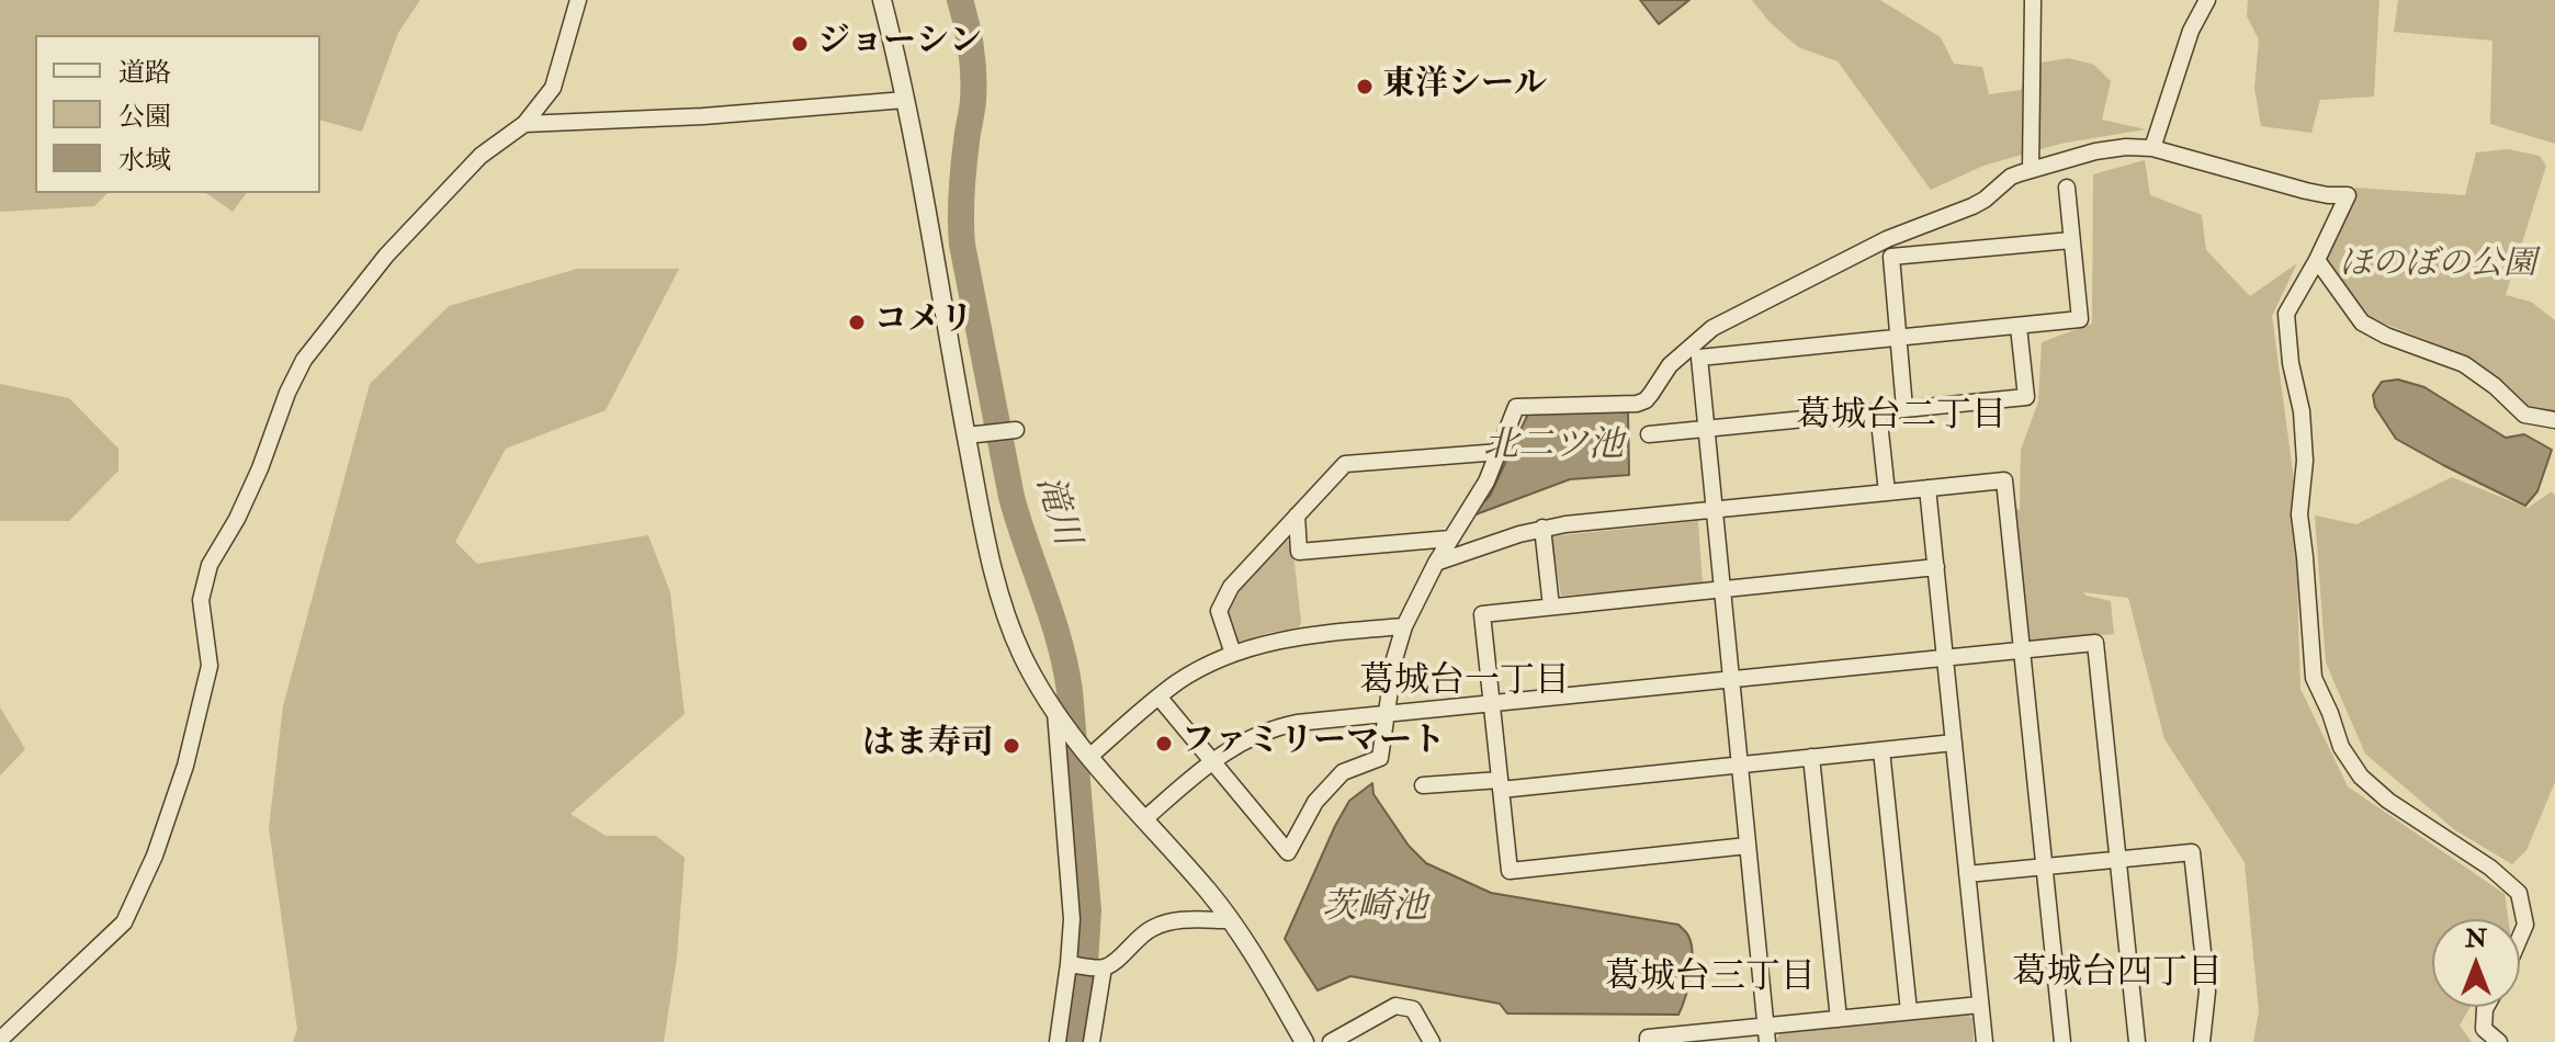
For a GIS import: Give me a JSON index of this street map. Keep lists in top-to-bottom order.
{
  "districts": [
    "葛城台二丁目",
    "葛城台一丁目",
    "葛城台四丁目",
    "葛城台三丁目"
  ],
  "water": ["北二ツ池", "滝川", "茨崎池"],
  "parks": ["ほのぼの公園"],
  "places": [
    "ジョーシン",
    "東洋シール",
    "コメリ",
    "ファミリーマート",
    "はま寿司"
  ],
  "legend": ["道路", "公園", "水域"],
  "north": "top"
}
